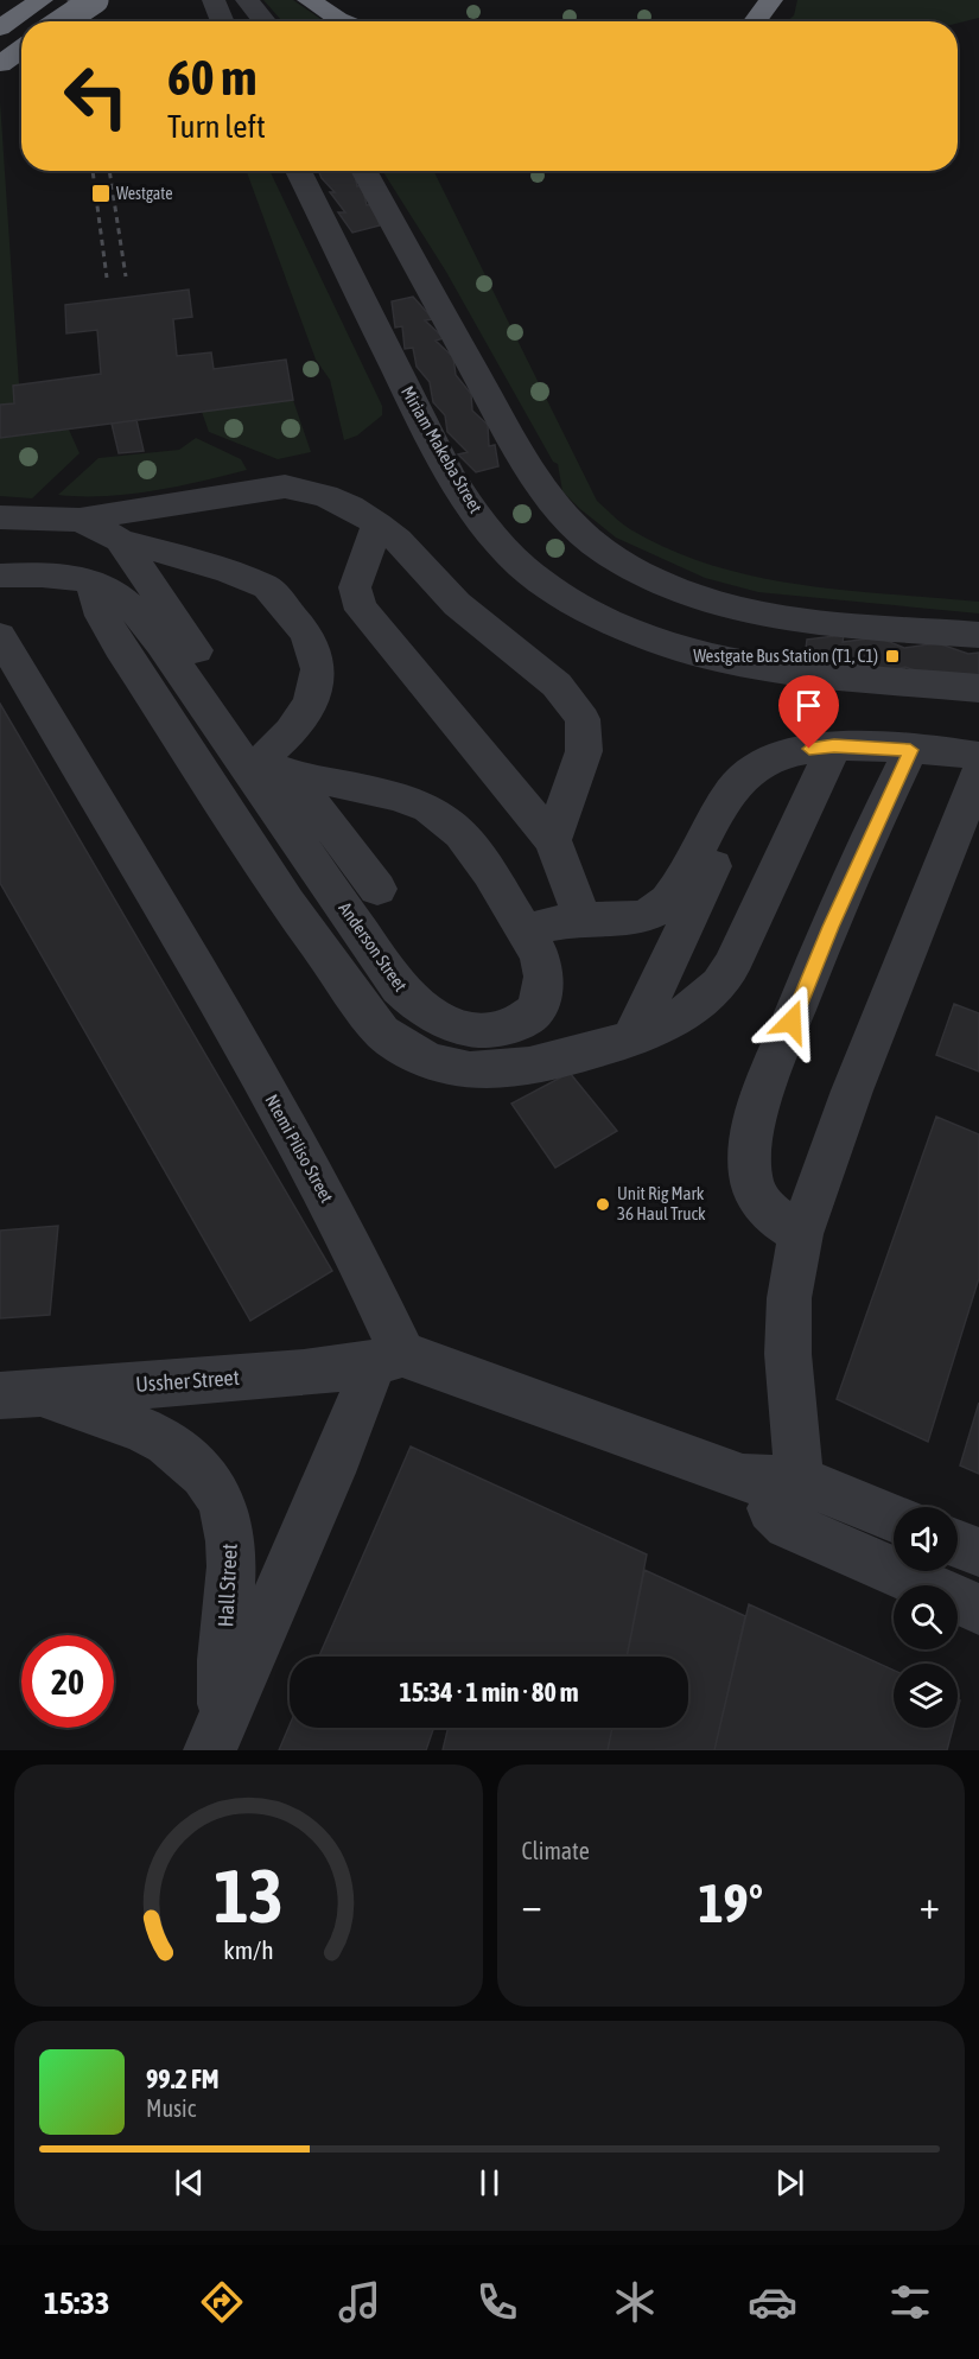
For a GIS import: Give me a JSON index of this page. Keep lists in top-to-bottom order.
{
  "streets": {
    "street": [
      "Miriam Makeba Street",
      "Anderson Street",
      "Ntemi Piliso Street",
      "Ussher Street",
      "Hall Street"
    ]
  },
  "crossings": [
    ["Ntemi Piliso Street", "Ussher Street"],
    ["Ntemi Piliso Street", "Hall Street"],
    ["Ussher Street", "Hall Street"]
  ],
  "places": {
    "transit": ["Westgate", "Westgate Bus Station (T1, C1)"],
    "other": ["Unit Rig Mark 36 Haul Truck"]
  },
  "page": {
    "turn": ["60 m", "Turn left"],
    "limit": "20",
    "trip": "15:34 · 1 min · 80 m",
    "tile": "Climate",
    "heat": ["−", "19°", "+"],
    "song": ["99.2 FM", "Music"],
    "tabs": "15:33",
    "gauge": ["13", "km/h"]
  }
}
